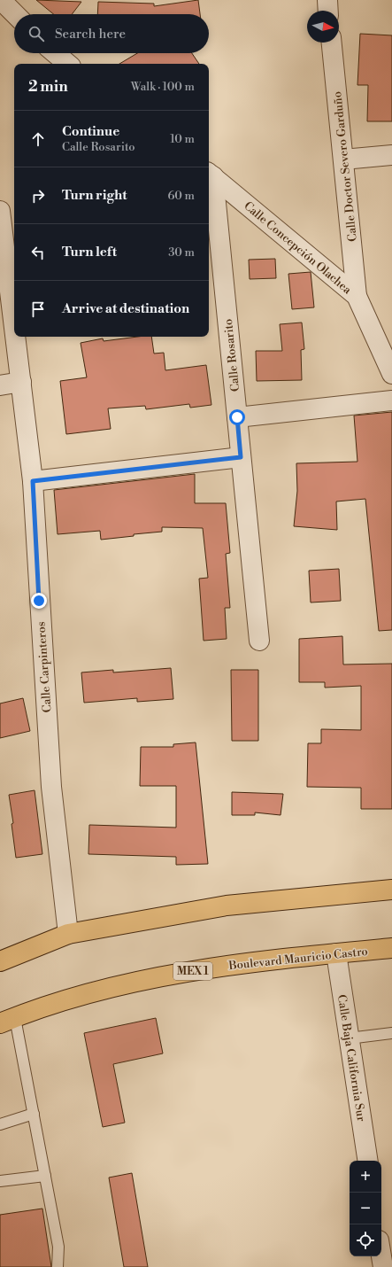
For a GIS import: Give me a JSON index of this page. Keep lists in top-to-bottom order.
{
  "streets": {
    "main road": ["Boulevard Mauricio Castro", "MEX 1"],
    "street": [
      "Calle Doctor Severo Garduño",
      "Calle Concepción Olachea",
      "Calle Rosarito",
      "Calle Carpinteros",
      "Calle Baja California Sur"
    ]
  },
  "crossings": [
    ["Calle Doctor Severo Garduño", "Calle Concepción Olachea"],
    ["Calle Concepción Olachea", "Calle Rosarito"],
    ["Boulevard Mauricio Castro", "Calle Baja California Sur"]
  ],
  "north": "right",
  "page": {
    "search": "Search here",
    "heading": ["2 min", "Walk · 100 m"],
    "list": [
      ["Continue", "Calle Rosarito", "10 m"],
      ["Turn right", "60 m"],
      ["Turn left", "30 m"],
      "Arrive at destination"
    ],
    "map_buttons": ["+", "−"]
  }
}
